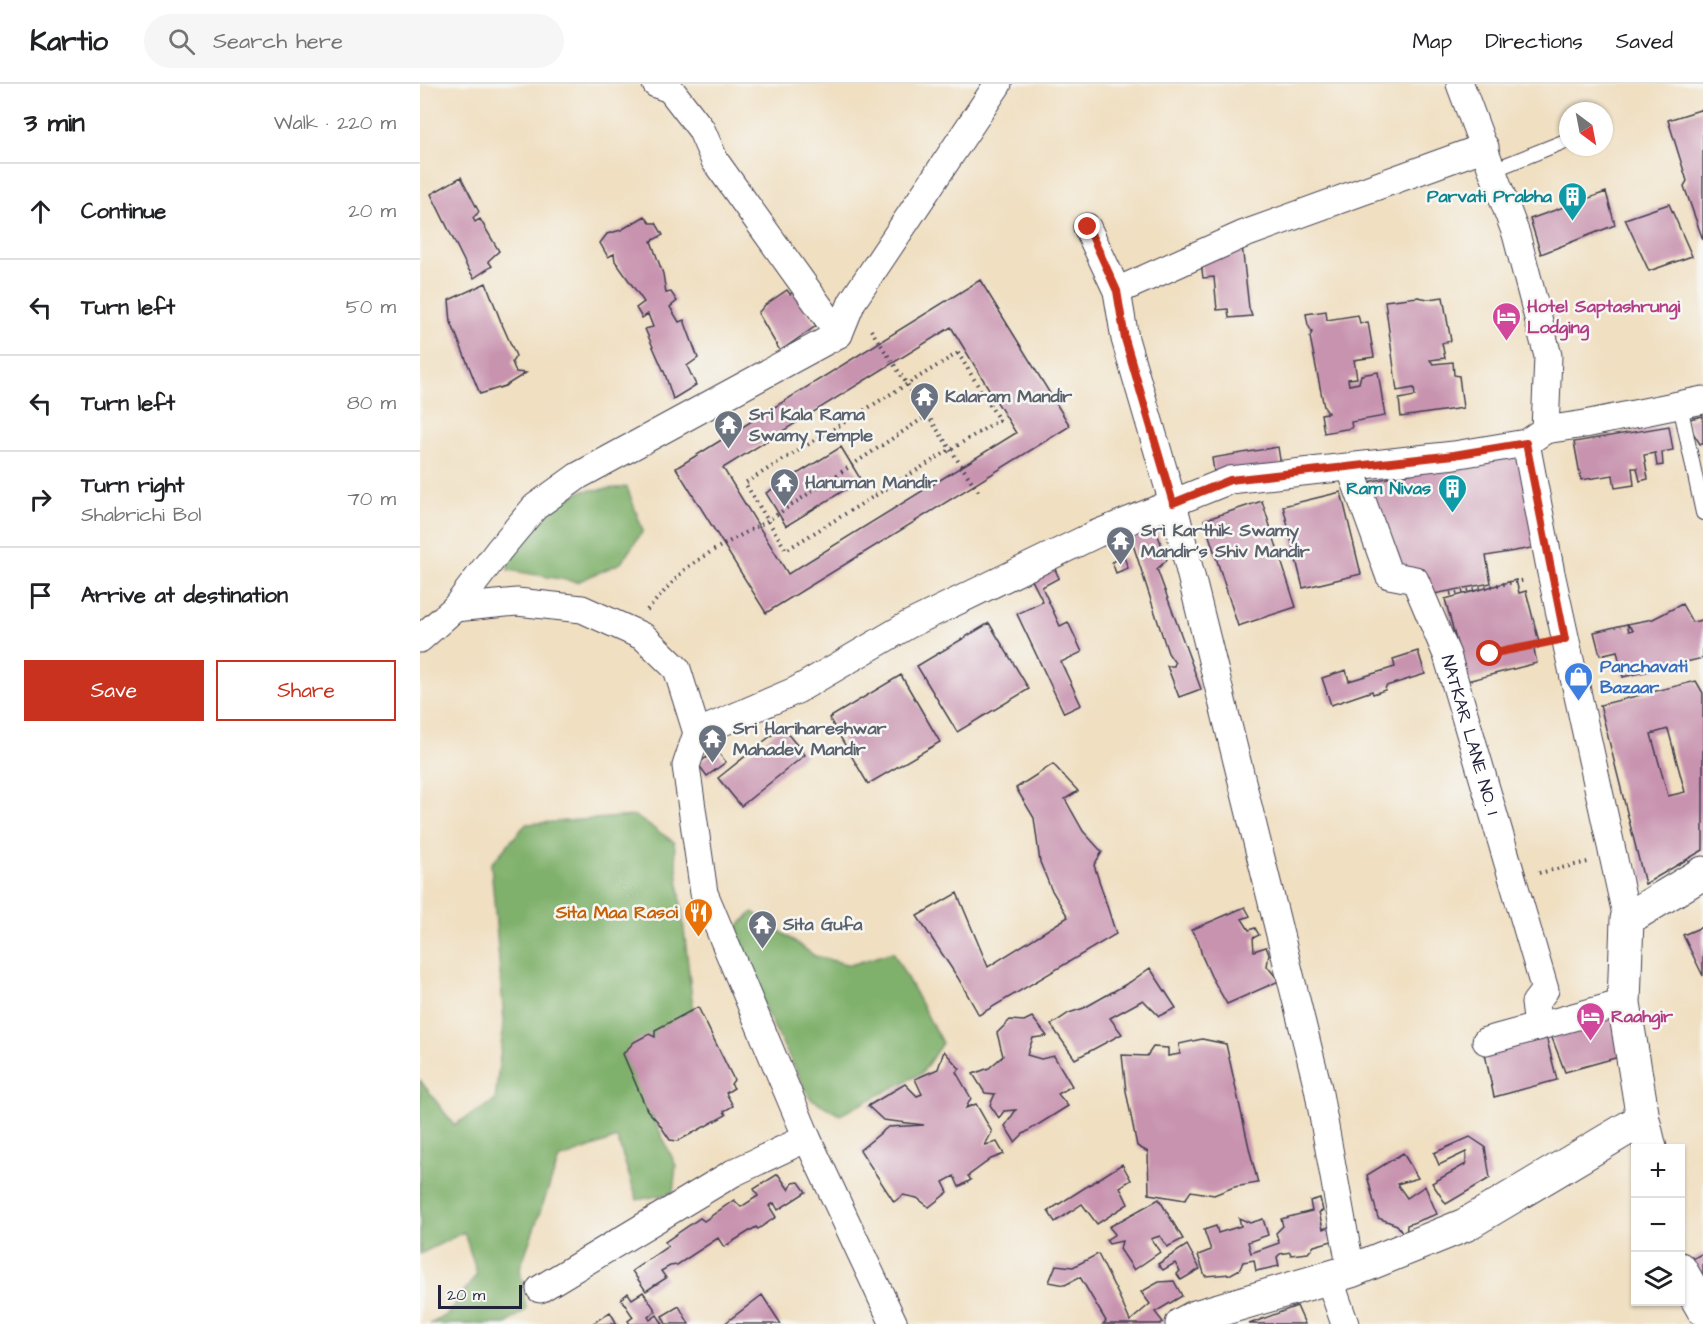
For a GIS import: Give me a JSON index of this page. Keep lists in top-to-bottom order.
{
  "streets": {
    "street": ["NATKAR LANE NO. 1"]
  },
  "places": {
    "building": ["Parvati Prabha", "Ram Nivas"],
    "hotel": ["Hotel Saptashrungi Lodging", "Raahgir"],
    "temple": [
      "Kalaram Mandir",
      "Sri Kala Rama Swamy Temple",
      "Hanuman Mandir",
      "Sri Karthik Swamy Mandir's Shiv Mandir",
      "Sri Harihareshwar Mahadev Mandir",
      "Sita Gufa"
    ],
    "shop": ["Panchavati Bazaar"],
    "restaurant": ["Sita Maa Rasoi"]
  },
  "scale_bar": "20 m",
  "north": "bottom right",
  "page": {
    "header": "Kartio",
    "search": "Search here",
    "nav": ["Map", "Directions", "Saved"],
    "heading": ["3 min", "Walk · 220 m"],
    "list": [
      ["Continue", "20 m"],
      ["Turn left", "50 m"],
      ["Turn left", "80 m"],
      ["Turn right", "Shabrichi Bol", "70 m"],
      "Arrive at destination"
    ],
    "buttons": ["Save", "Share"],
    "map_buttons": ["+", "−"],
    "scale": "20 m"
  }
}
